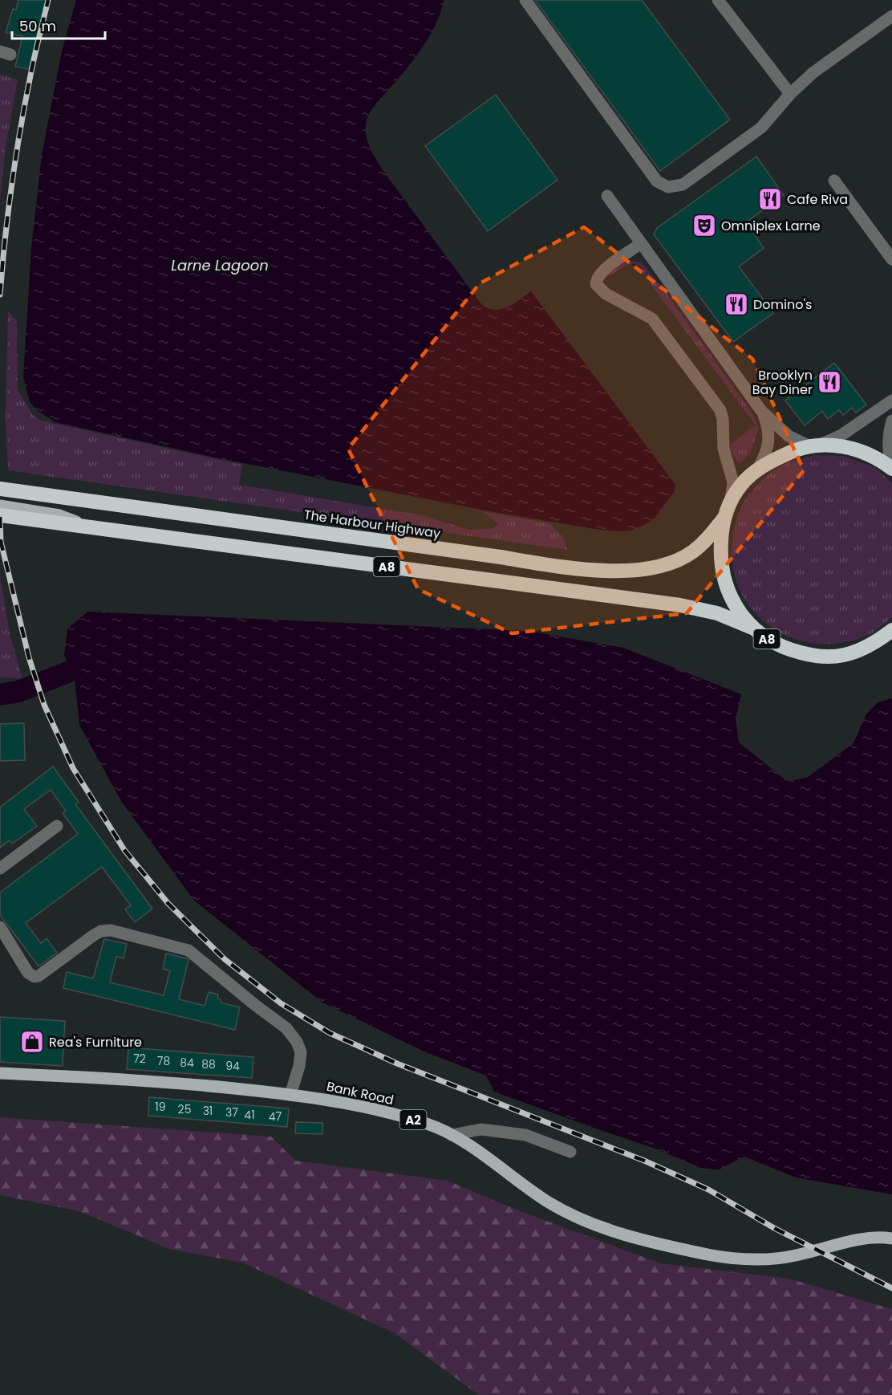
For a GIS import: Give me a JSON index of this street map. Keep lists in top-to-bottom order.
{
  "streets": {
    "highway": ["The Harbour Highway", "A8"],
    "main road": ["Bank Road", "A2"]
  },
  "crossings": [
    ["The Harbour Highway", "A8"]
  ],
  "water": ["Larne Lagoon"],
  "places": {
    "restaurant": ["Cafe Riva", "Domino's", "Brooklyn Bay Diner"],
    "theatre": ["Omniplex Larne"],
    "shop": ["Rea's Furniture"]
  },
  "house_numbers": [
    "72",
    "78",
    "84",
    "88",
    "94",
    "19",
    "25",
    "31",
    "37",
    "41",
    "47"
  ],
  "scale_bar": "50 m"
}
